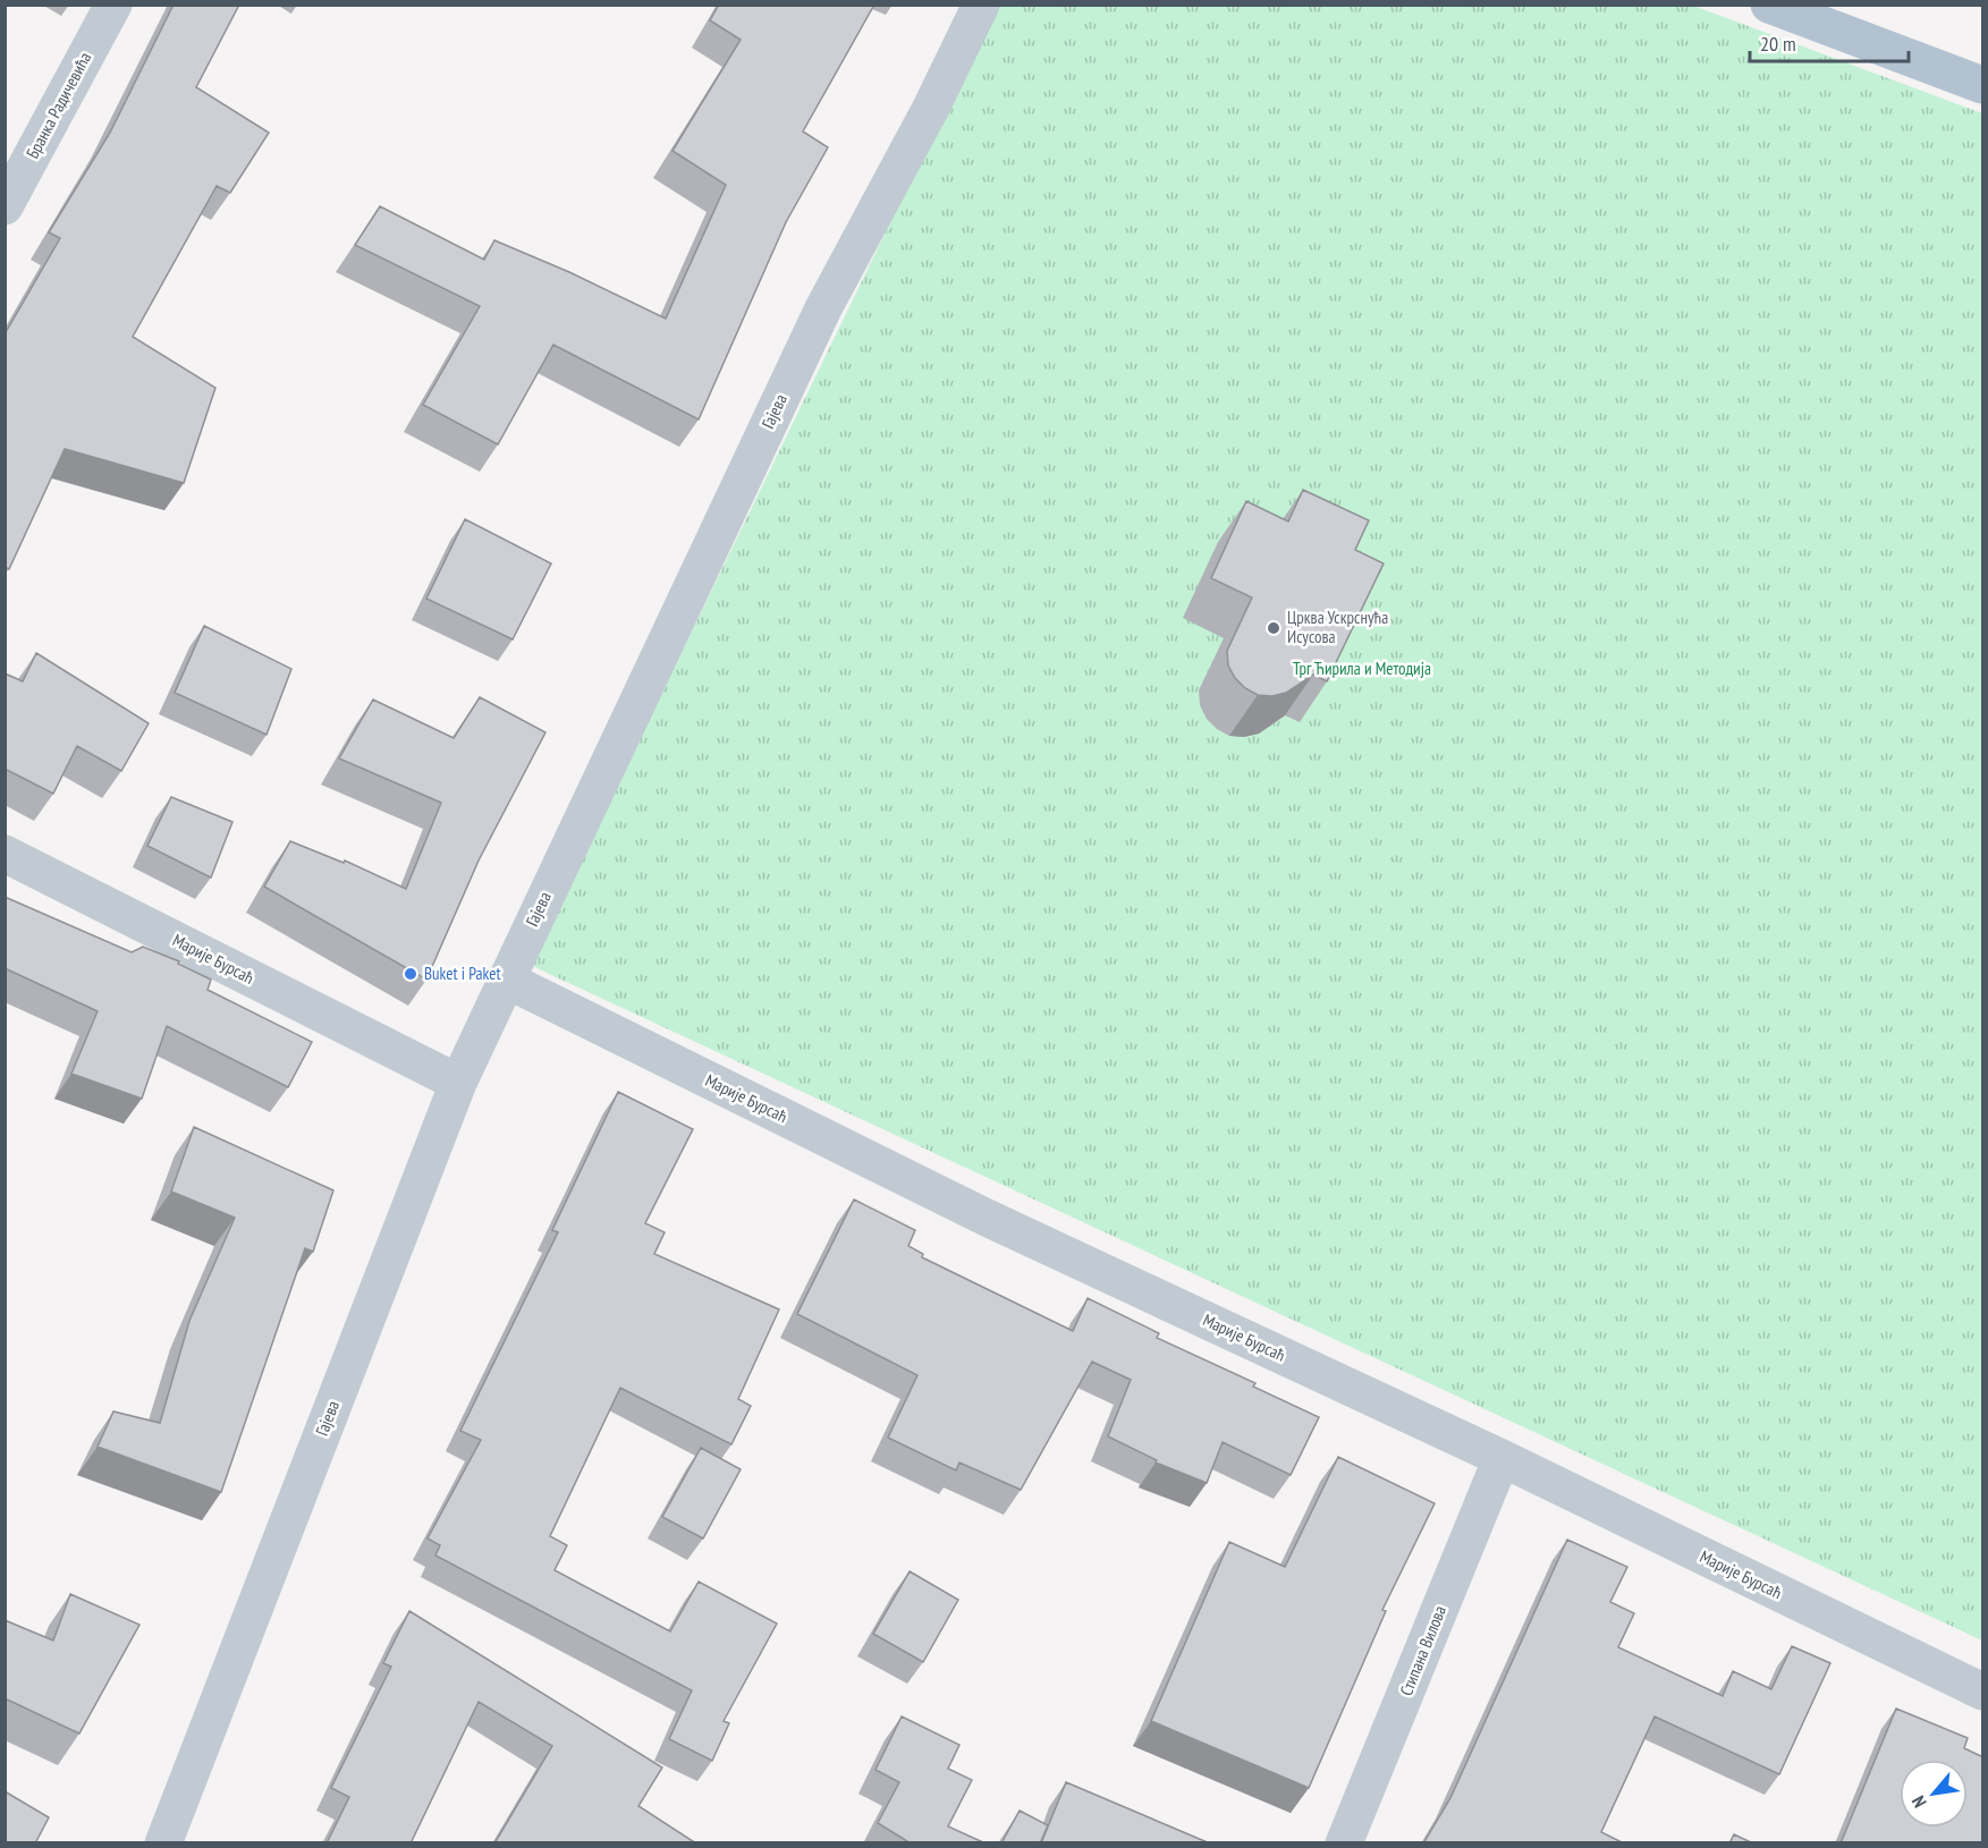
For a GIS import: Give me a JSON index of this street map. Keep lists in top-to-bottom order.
{
  "streets": {
    "street": [
      "Бранка Радичевића",
      "Гајева",
      "Марије Бурсаћ",
      "Стипана Вилова"
    ]
  },
  "crossings": [
    ["Гајева", "Марије Бурсаћ"],
    ["Марије Бурсаћ", "Стипана Вилова"]
  ],
  "parks": ["Трг Ћирила и Методија"],
  "places": ["Црква Ускрснућа Исусова", "Buket i Paket"],
  "scale_bar": "20 m",
  "north": "bottom left"
}
